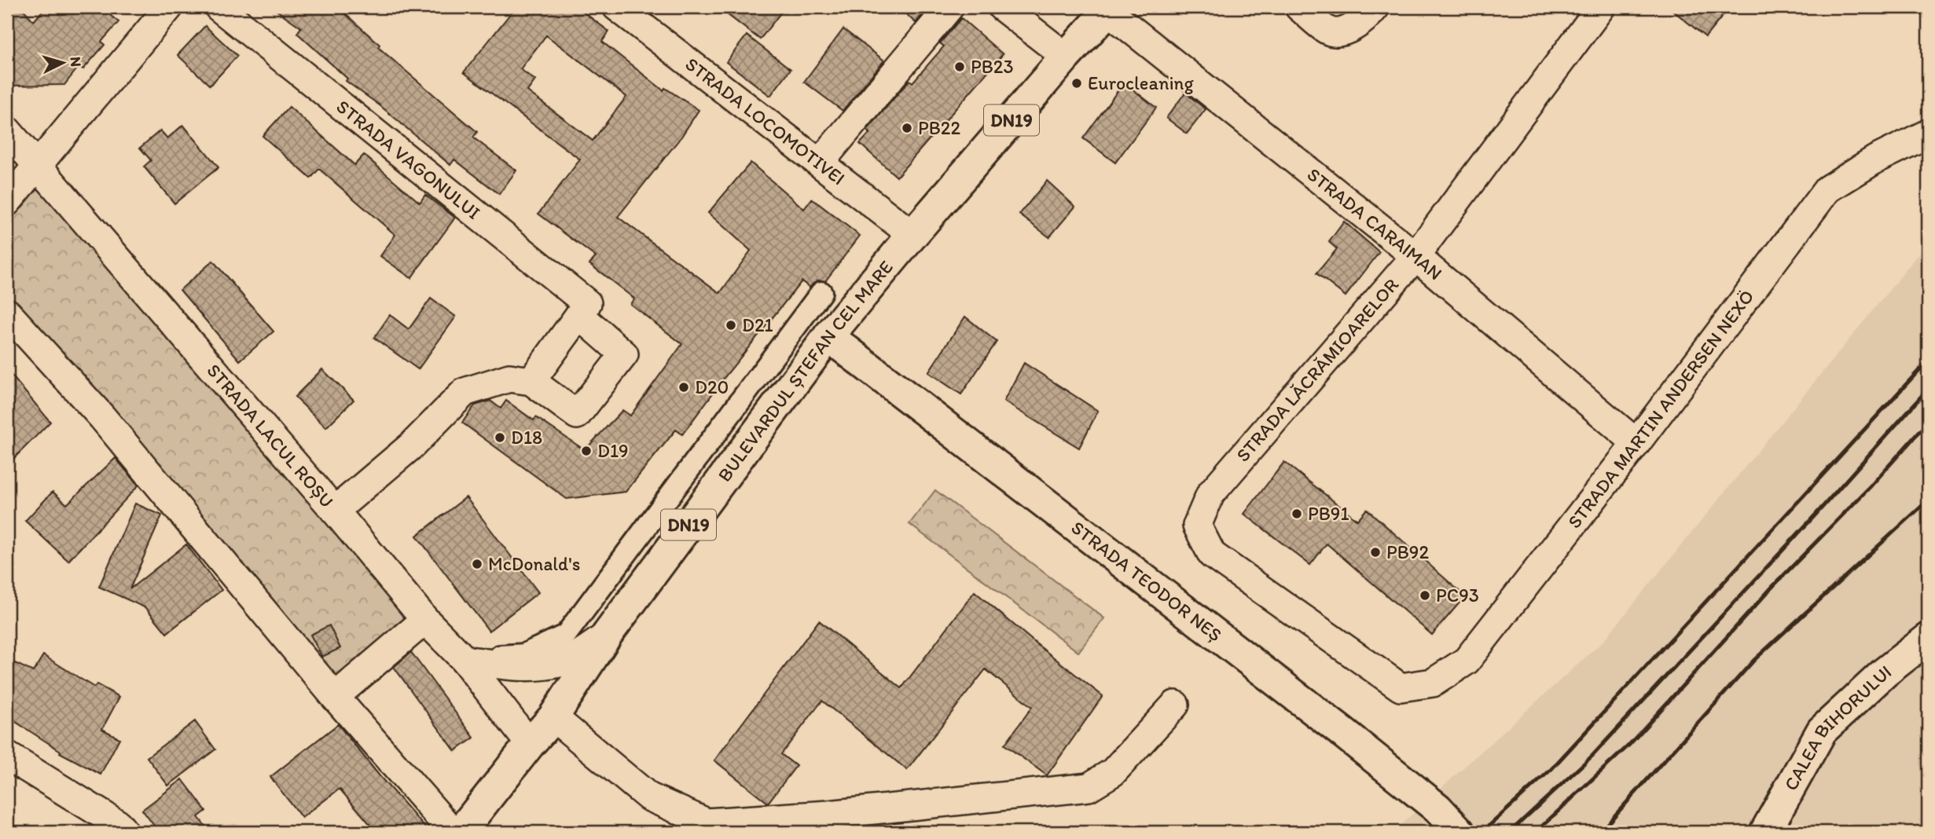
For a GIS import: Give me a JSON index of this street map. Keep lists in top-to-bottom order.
{
  "streets": {
    "main road": [
      "DN19",
      "BULEVARDUL ȘTEFAN CEL MARE",
      "STRADA TEODOR NEȘ",
      "CALEA BIHORULUI"
    ],
    "street": [
      "STRADA LOCOMOTIVEI",
      "STRADA VAGONULUI",
      "STRADA CARAIMAN",
      "STRADA LĂCRĂMIOARELOR",
      "STRADA MARTIN ANDERSEN NEXÖ",
      "STRADA LACUL ROȘU"
    ]
  },
  "crossings": [
    ["STRADA LOCOMOTIVEI", "BULEVARDUL ȘTEFAN CEL MARE"],
    ["STRADA CARAIMAN", "STRADA LĂCRĂMIOARELOR"],
    ["STRADA CARAIMAN", "BULEVARDUL ȘTEFAN CEL MARE"],
    ["STRADA CARAIMAN", "STRADA MARTIN ANDERSEN NEXÖ"],
    ["STRADA LĂCRĂMIOARELOR", "STRADA MARTIN ANDERSEN NEXÖ"],
    ["BULEVARDUL ȘTEFAN CEL MARE", "STRADA LACUL ROȘU"],
    ["BULEVARDUL ȘTEFAN CEL MARE", "STRADA TEODOR NEȘ"]
  ],
  "places": [
    "PB23",
    "Eurocleaning",
    "PB22",
    "D21",
    "D20",
    "D18",
    "D19",
    "PB91",
    "PB92",
    "McDonald's",
    "PC93"
  ],
  "north": "right"
}
